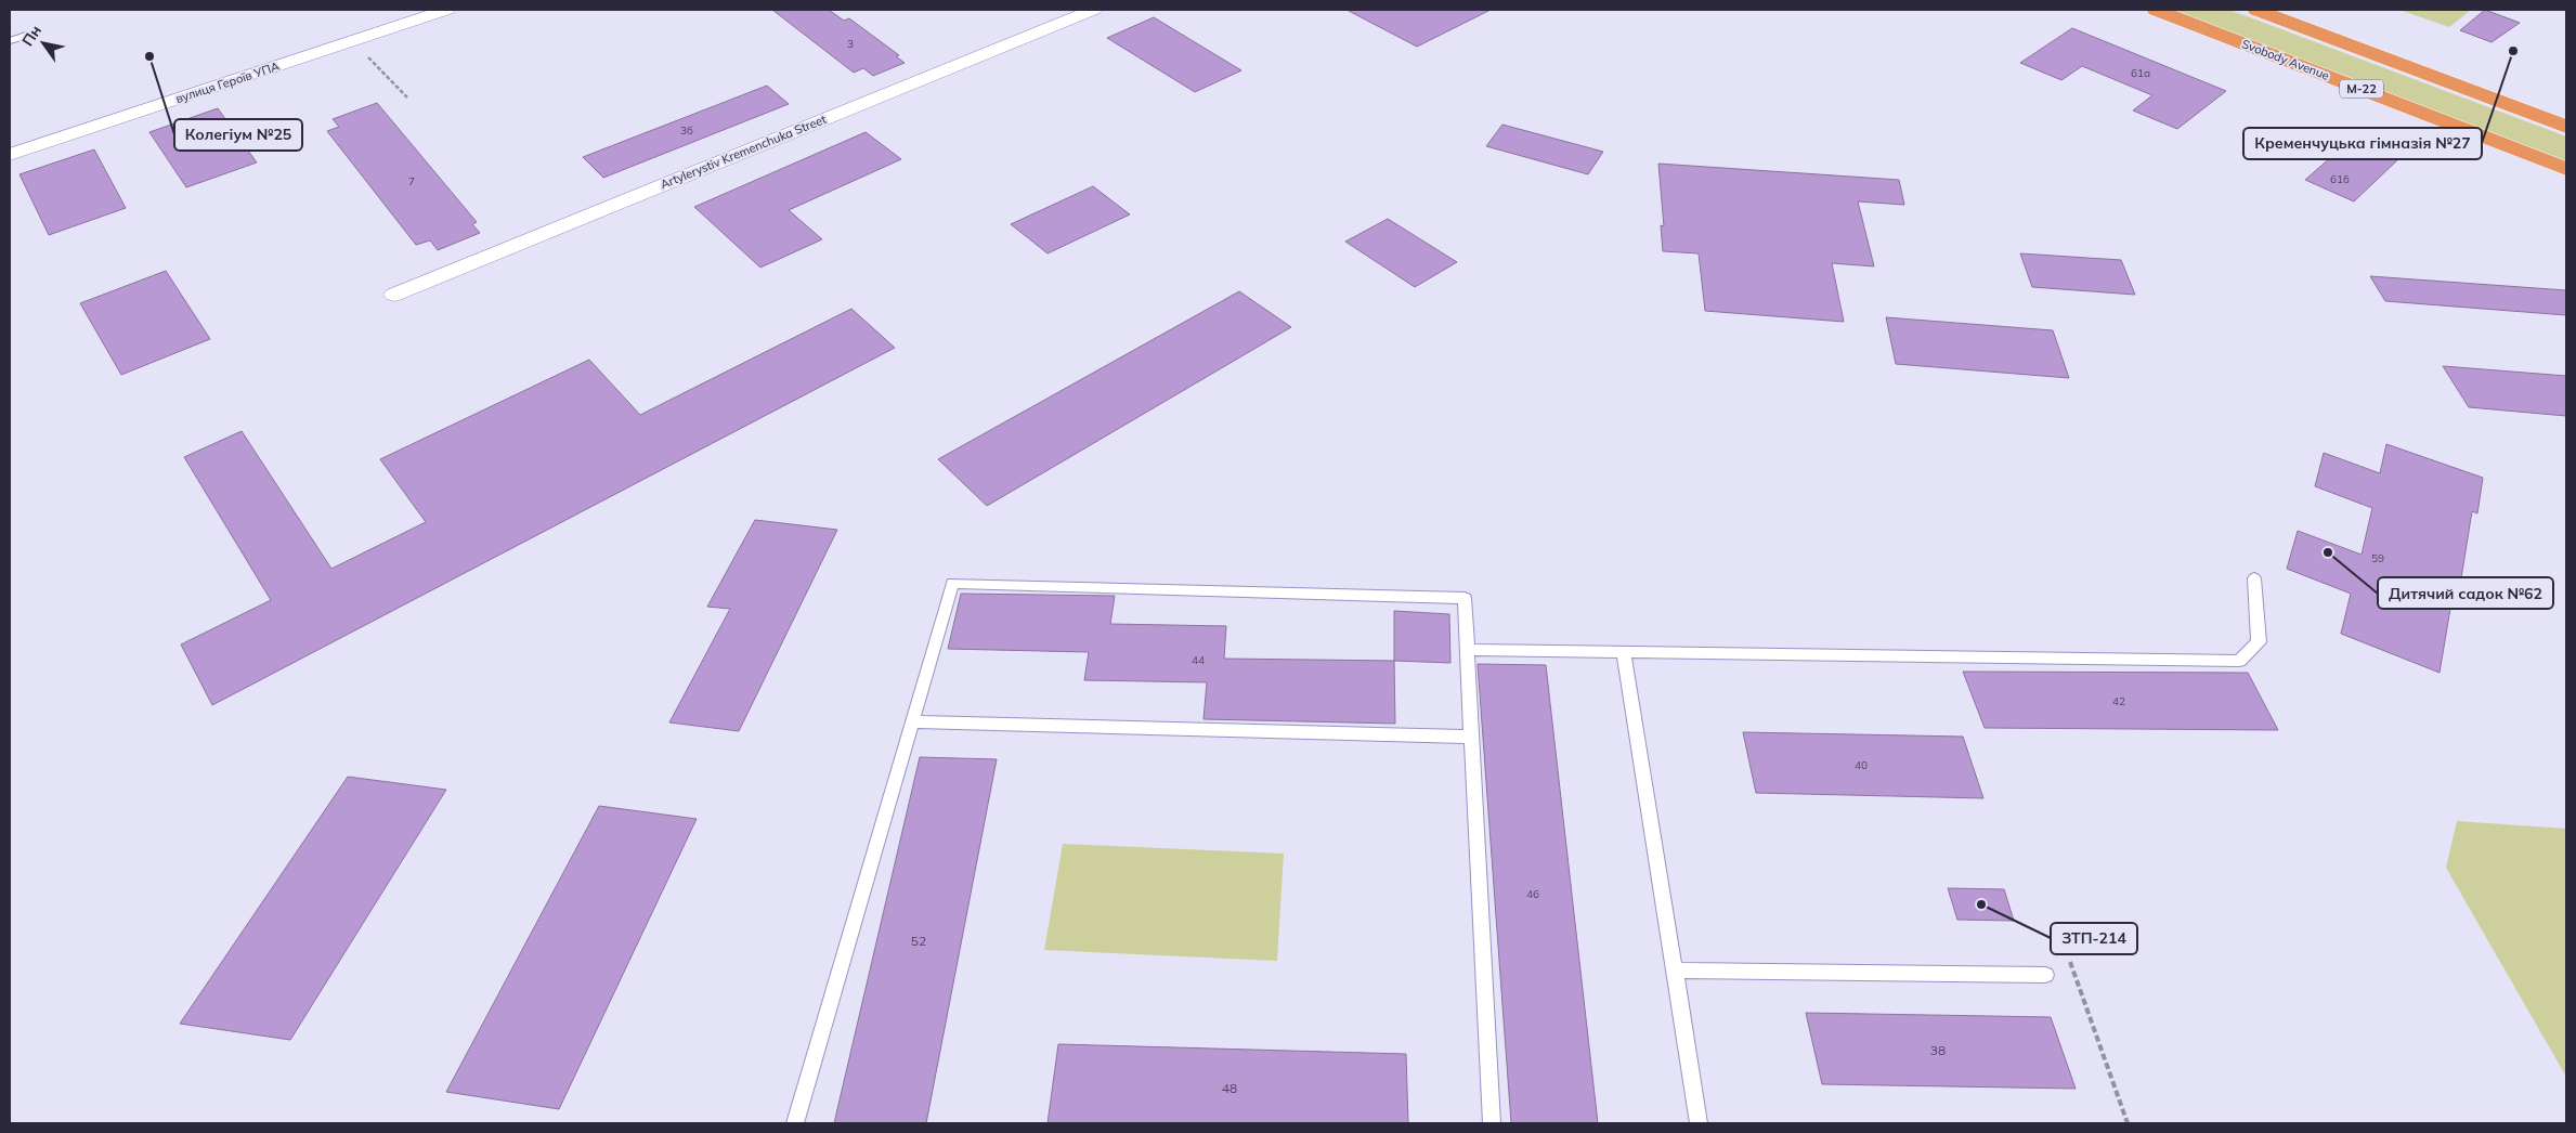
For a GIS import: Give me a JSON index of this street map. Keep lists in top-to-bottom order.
{
  "streets": {
    "highway": ["Svobody Avenue", "М-22"],
    "street": ["вулиця Героїв УПА", "Artylerystiv Kremenchuka Street"]
  },
  "places": [
    "Кременчуцька гімназія №27",
    "Колегіум №25",
    "Дитячий садок №62",
    "ЗТП-214"
  ],
  "house_numbers": [
    "3",
    "61а",
    "3б",
    "61б",
    "7",
    "59",
    "44",
    "42",
    "40",
    "46",
    "52",
    "38",
    "48"
  ],
  "north": "top left"
}
